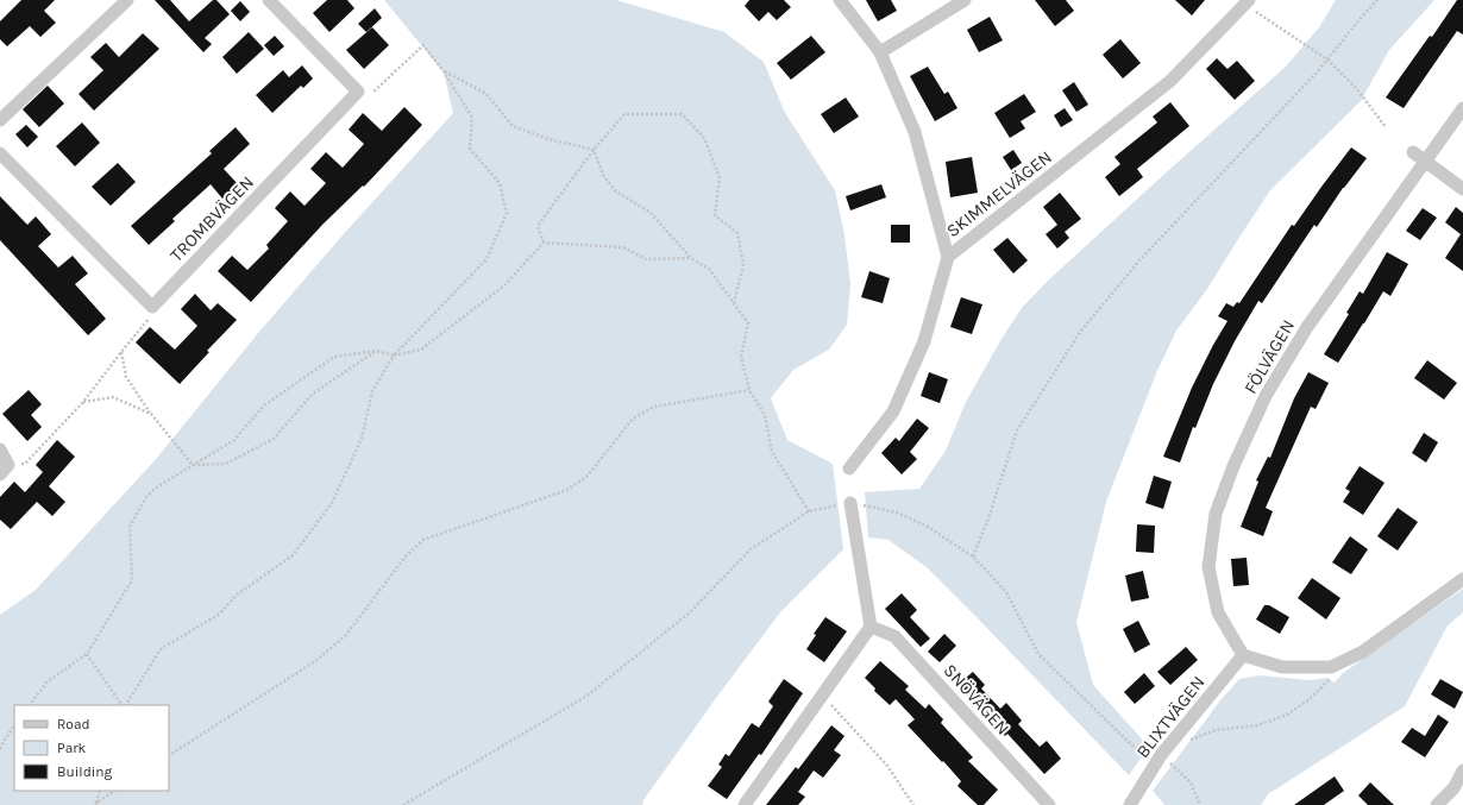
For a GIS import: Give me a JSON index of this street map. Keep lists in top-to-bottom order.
{
  "streets": {
    "street": [
      "SKIMMELVÄGEN",
      "TROMBVÄGEN",
      "FÖLVÄGEN",
      "SNÖVÄGEN",
      "BLIXTVÄGEN"
    ]
  },
  "crossings": [
    ["FÖLVÄGEN", "BLIXTVÄGEN"]
  ],
  "legend": ["Road", "Park", "Building"]
}
